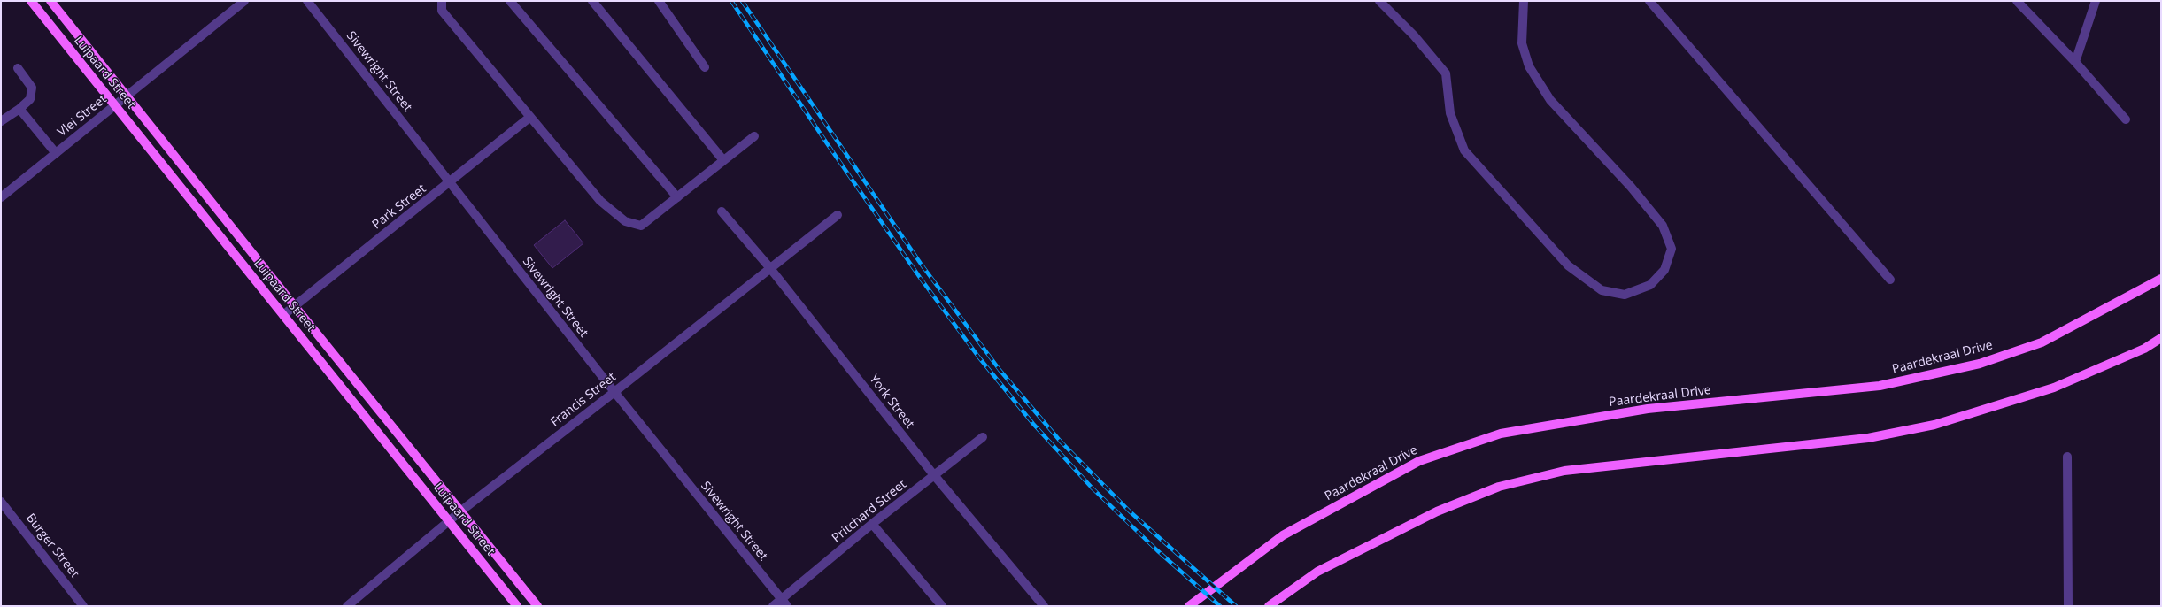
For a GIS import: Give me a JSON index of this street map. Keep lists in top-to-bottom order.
{
  "streets": {
    "main road": ["Luipaard Street", "Paardekraal Drive"],
    "street": [
      "Sivewright Street",
      "Vlei Street",
      "Park Street",
      "Francis Street",
      "York Street",
      "Pritchard Street",
      "Burger Street"
    ]
  },
  "crossings": [
    ["Sivewright Street", "Park Street"],
    ["Sivewright Street", "Francis Street"],
    ["Sivewright Street", "Pritchard Street"],
    ["Luipaard Street", "Vlei Street"],
    ["Luipaard Street", "Park Street"],
    ["Luipaard Street", "Francis Street"],
    ["Francis Street", "York Street"],
    ["York Street", "Pritchard Street"]
  ]
}
